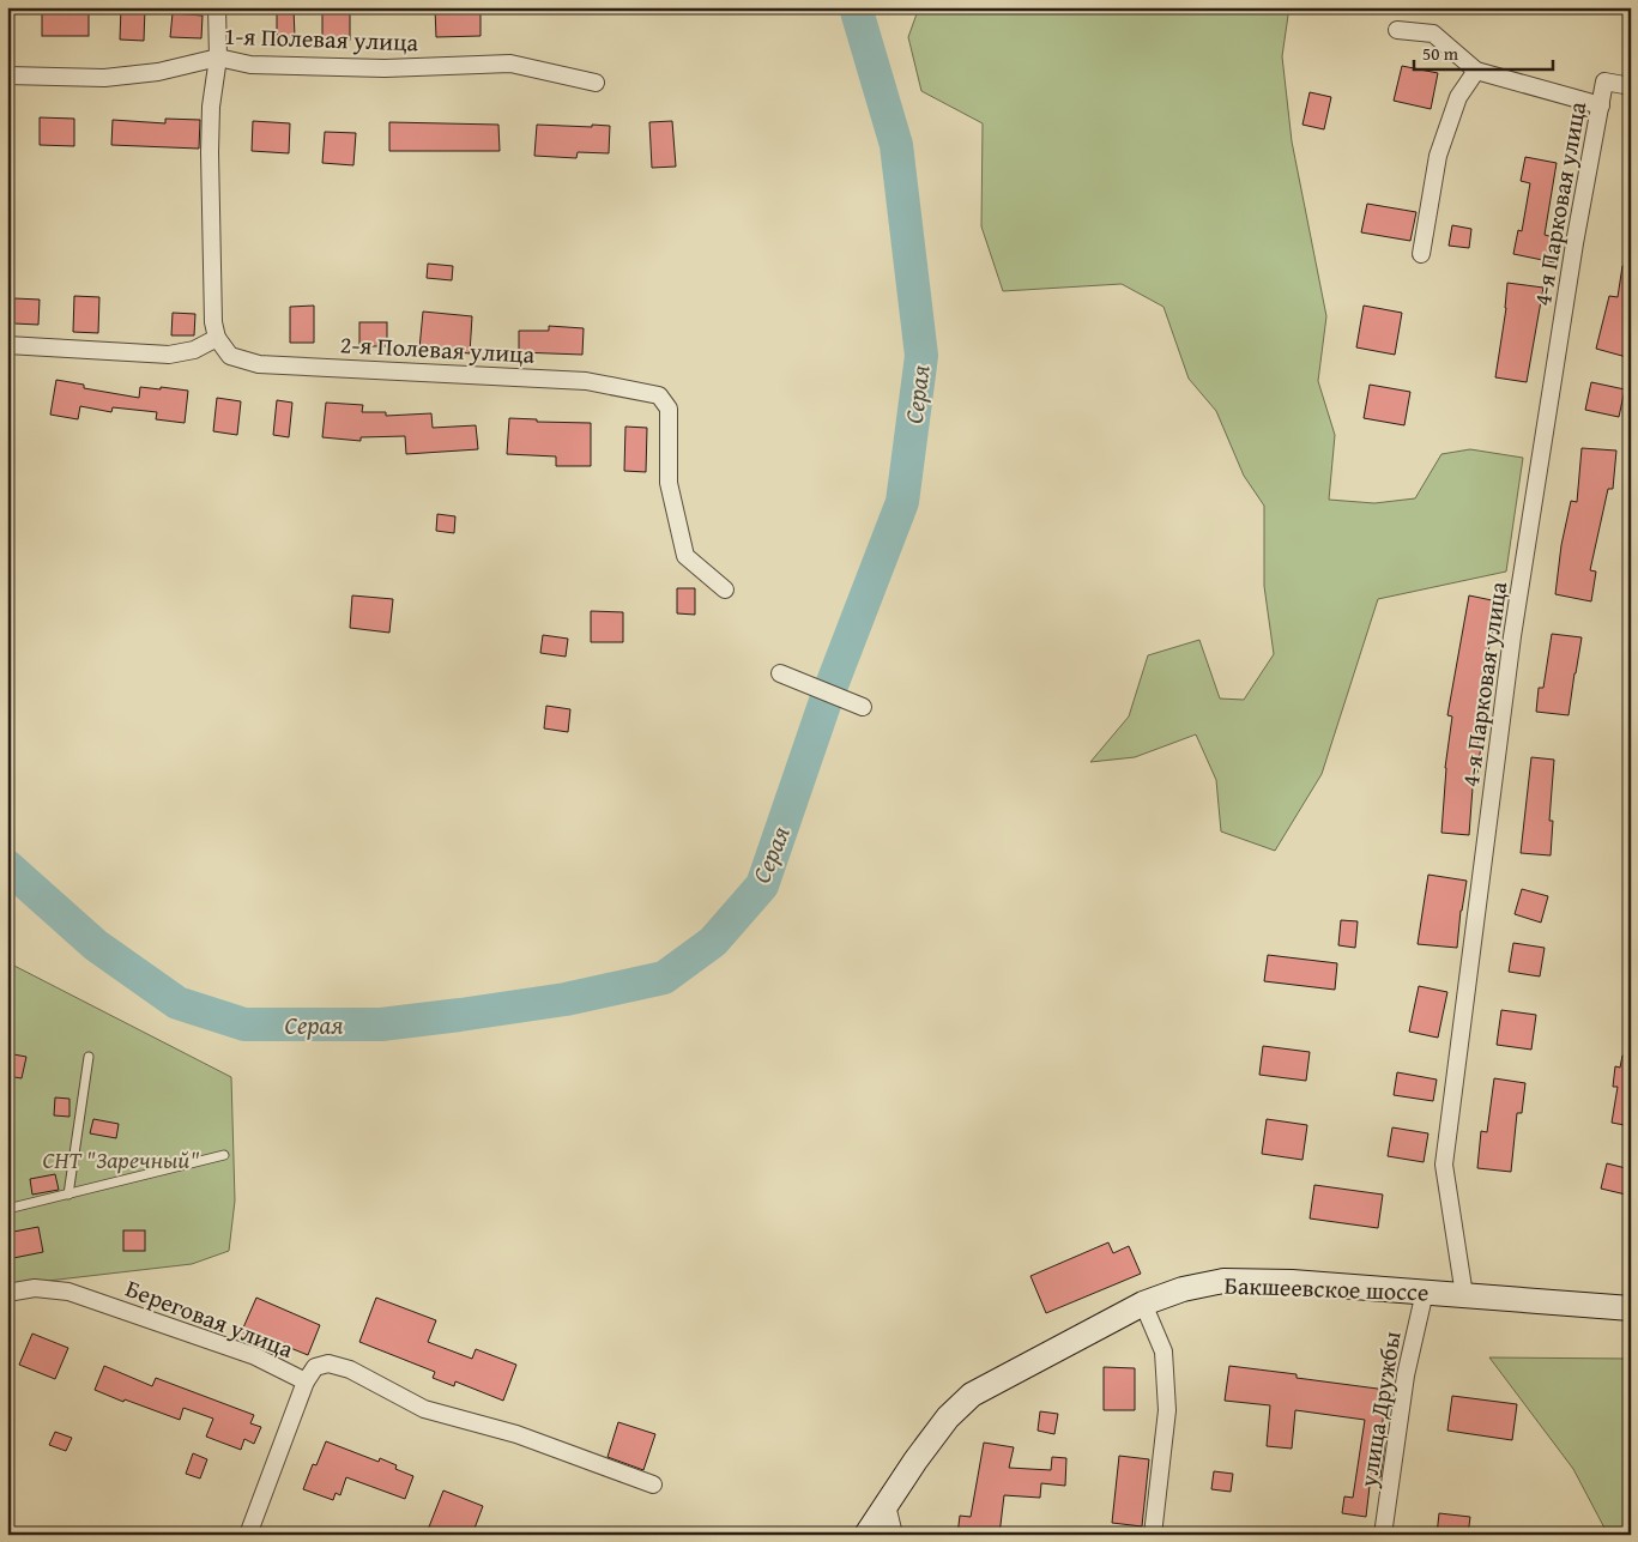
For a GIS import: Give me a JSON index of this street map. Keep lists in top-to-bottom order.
{
  "streets": {
    "street": [
      "1-я Полевая улица",
      "4-я Парковая улица",
      "2-я Полевая улица",
      "Бакшеевское шоссе",
      "Береговая улица",
      "улица Дружбы"
    ]
  },
  "crossings": [
    ["4-я Парковая улица", "Бакшеевское шоссе"],
    ["Бакшеевское шоссе", "улица Дружбы"]
  ],
  "water": ["Серая"],
  "parks": ["СНТ \"Заречный\""],
  "scale_bar": "50 m"
}
